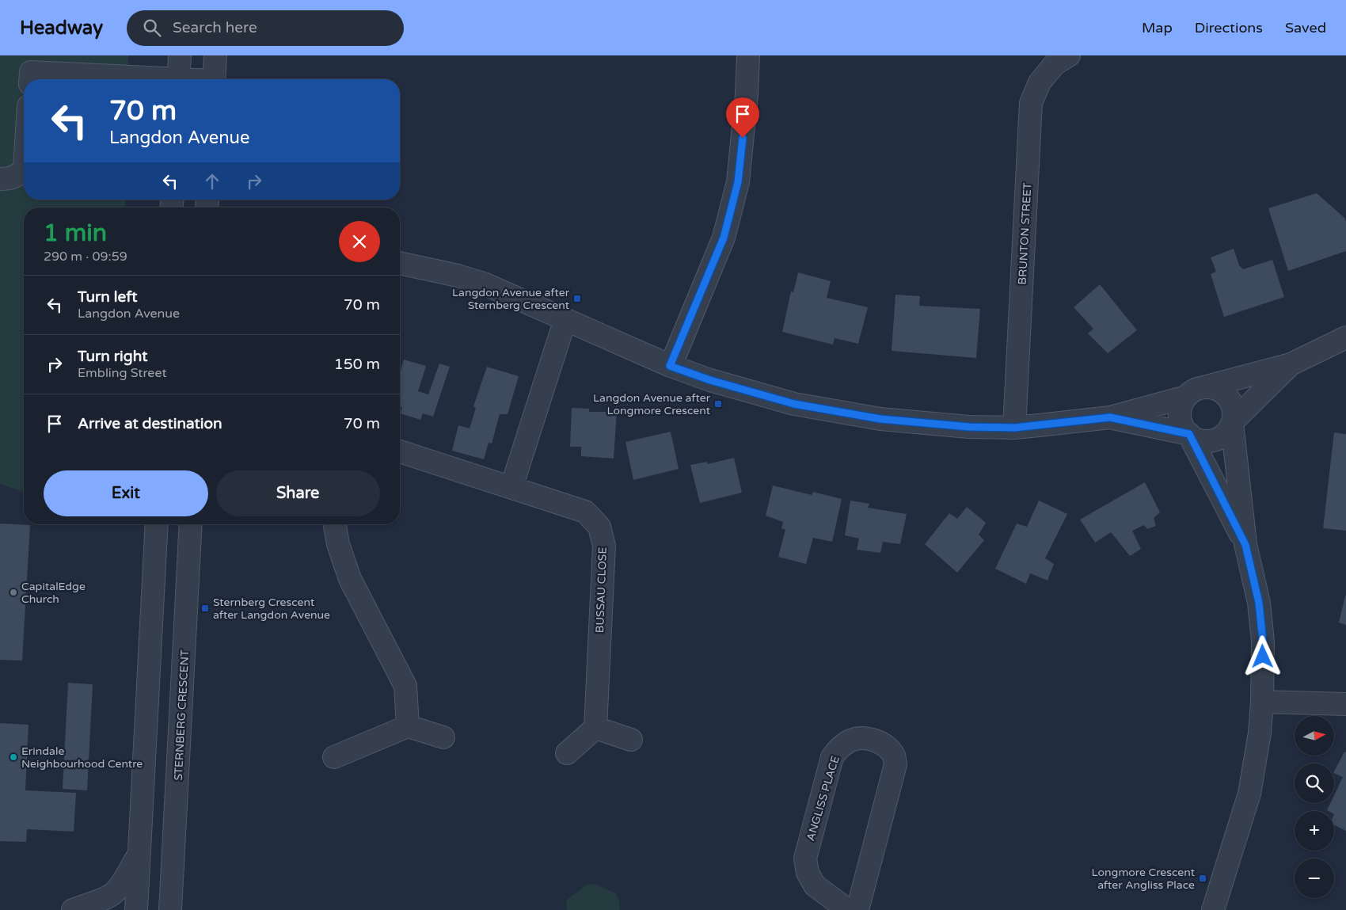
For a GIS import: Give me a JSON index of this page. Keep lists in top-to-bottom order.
{
  "streets": {
    "street": [
      "BRUNTON STREET",
      "BUSSAU CLOSE",
      "STERNBERG CRESCENT",
      "ANGLISS PLACE"
    ]
  },
  "places": {
    "transit": [
      "Langdon Avenue after Sternberg Crescent",
      "Langdon Avenue after Longmore Crescent",
      "Sternberg Crescent after Langdon Avenue",
      "Longmore Crescent after Angliss Place"
    ],
    "other": ["CapitalEdge Church", "Erindale Neighbourhood Centre"]
  },
  "north": "right",
  "page": {
    "header": "Headway",
    "search": "Search here",
    "nav": ["Map", "Directions", "Saved"],
    "turn": ["70 m", "Langdon Avenue"],
    "heading": ["1 min", "290 m · 09:59"],
    "list": [
      {
        "name": "Turn left",
        "note": "Langdon Avenue",
        "value": "70 m"
      },
      {
        "name": "Turn right",
        "note": "Embling Street",
        "value": "150 m"
      },
      {
        "name": "Arrive at destination",
        "value": "70 m"
      }
    ],
    "buttons": ["Exit", "Share"],
    "map_buttons": ["+", "−"]
  }
}
